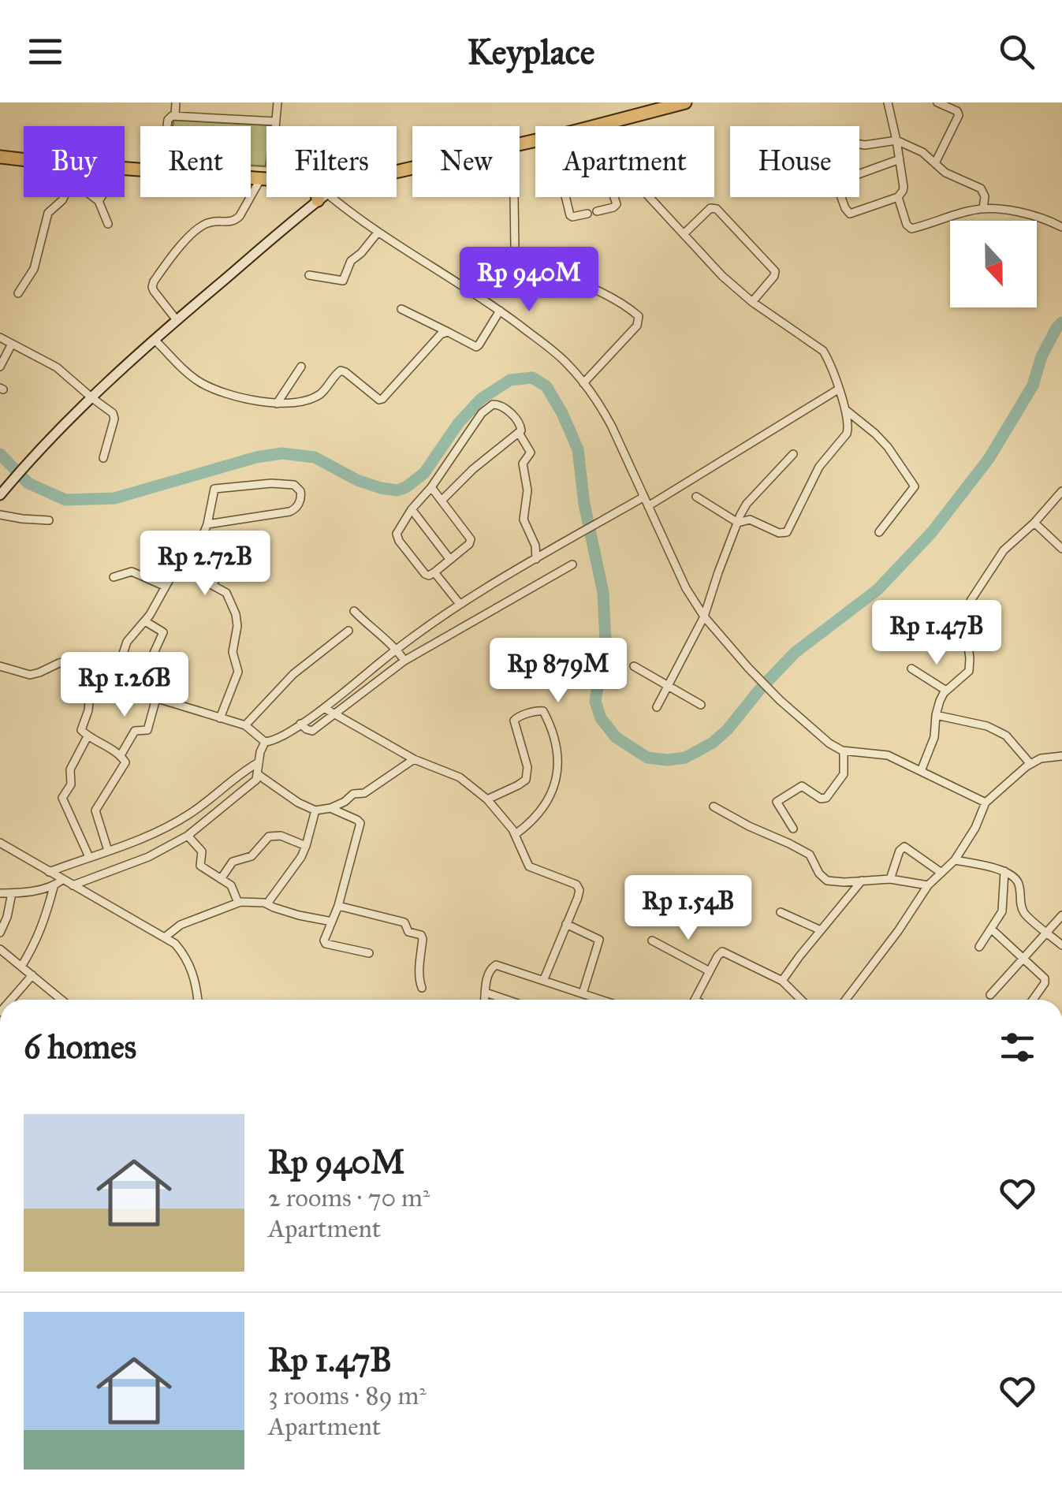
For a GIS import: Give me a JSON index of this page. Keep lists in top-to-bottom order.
{
  "north": "bottom",
  "page": {
    "header": "Keyplace",
    "chip": [
      "Buy",
      "Rent",
      "Filters",
      "New",
      "Apartment",
      "House"
    ],
    "price": [
      "Rp 940M",
      "Rp 2.72B",
      "Rp 1.47B",
      "Rp 879M",
      "Rp 1.26B",
      "Rp 1.54B"
    ],
    "heading": "6 homes",
    "list": [
      {
        "name": "Rp 940M",
        "note": "2 rooms · 70 m² · Apartment"
      },
      {
        "name": "Rp 1.47B",
        "note": "3 rooms · 89 m² · Apartment"
      }
    ]
  }
}
